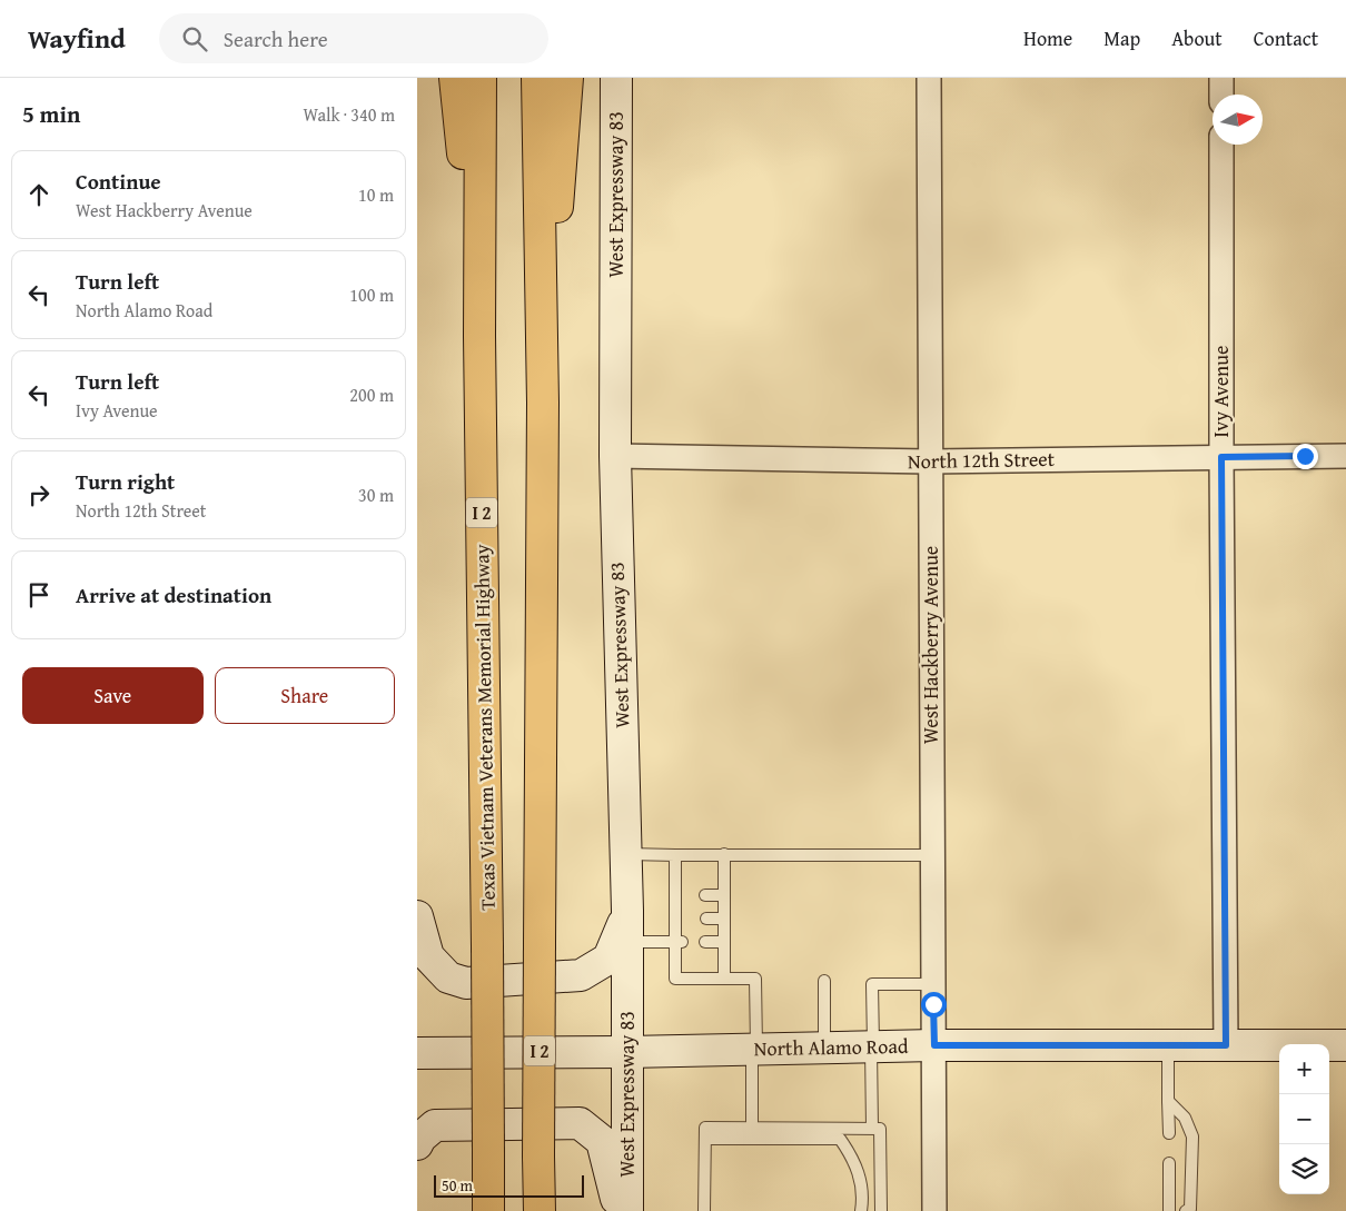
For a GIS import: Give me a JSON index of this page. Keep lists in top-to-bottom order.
{
  "streets": {
    "highway": ["I 2", "Texas Vietnam Veterans Memorial Highway"],
    "main road": ["West Expressway 83", "North Alamo Road"],
    "street": ["Ivy Avenue", "North 12th Street", "West Hackberry Avenue"]
  },
  "crossings": [
    ["West Expressway 83", "North 12th Street"],
    ["West Expressway 83", "North Alamo Road"],
    ["Ivy Avenue", "North 12th Street"],
    ["Ivy Avenue", "North Alamo Road"],
    ["North 12th Street", "West Hackberry Avenue"],
    ["West Hackberry Avenue", "North Alamo Road"]
  ],
  "scale_bar": "50 m",
  "north": "right",
  "page": {
    "header": "Wayfind",
    "search": "Search here",
    "nav": [
      "Home",
      "Map",
      "About",
      "Contact"
    ],
    "heading": ["5 min", "Walk · 340 m"],
    "list": [
      ["Continue", "West Hackberry Avenue", "10 m"],
      ["Turn left", "North Alamo Road", "100 m"],
      ["Turn left", "Ivy Avenue", "200 m"],
      ["Turn right", "North 12th Street", "30 m"],
      "Arrive at destination"
    ],
    "buttons": ["Save", "Share"],
    "map_buttons": ["+", "−"],
    "scale": "50 m"
  }
}
